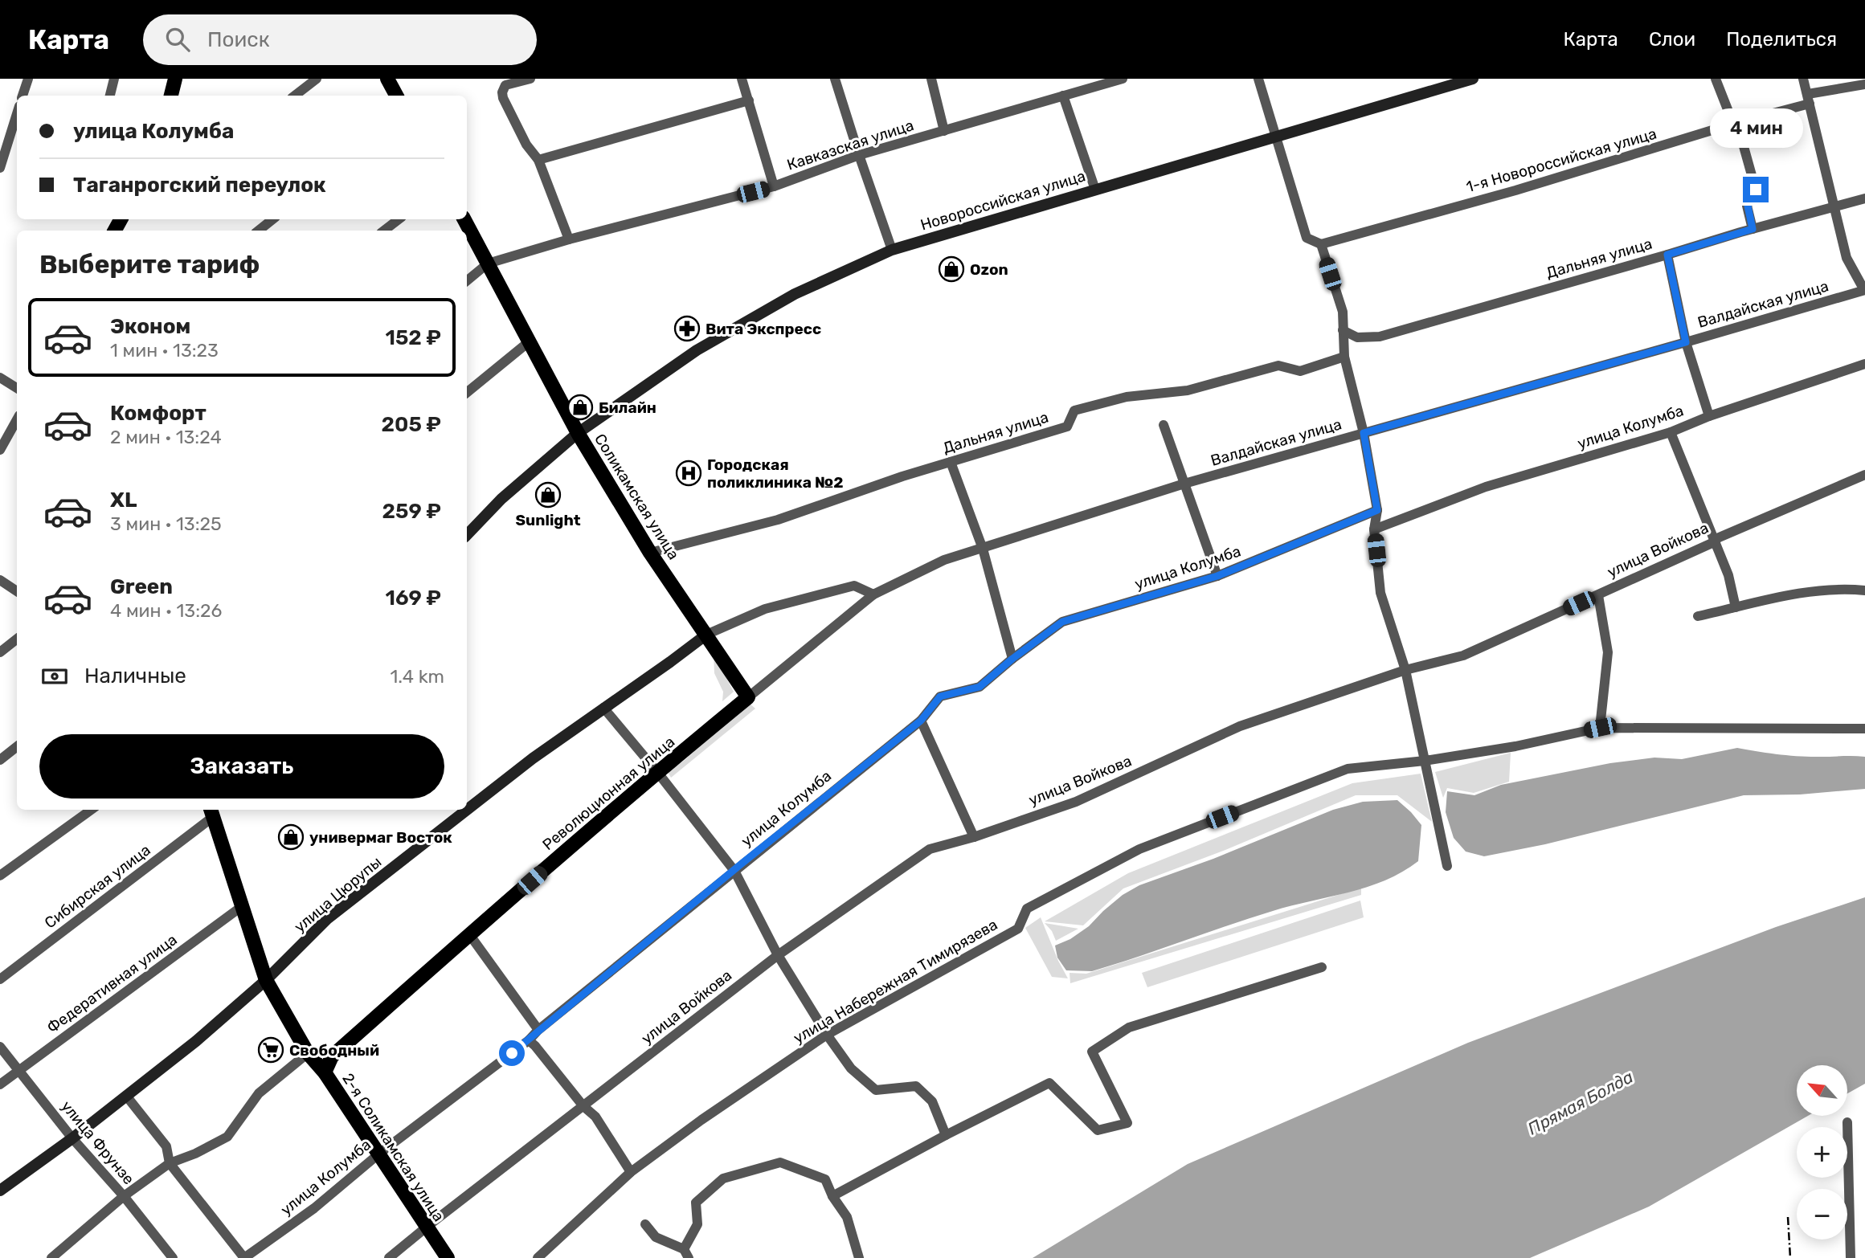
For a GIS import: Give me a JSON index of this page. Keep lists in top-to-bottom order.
{
  "streets": {
    "main road": ["Соликамская улица", "Революционная улица", "2-я Соликамская улица"],
    "street": [
      "Кавказская улица",
      "1-я Новороссийская улица",
      "Новороссийская улица",
      "Дальняя улица",
      "Валдайская улица",
      "улица Колумба",
      "улица Войкова",
      "Сибирская улица",
      "улица Цюрупы",
      "улица Набережная Тимирязева",
      "Федеративная улица",
      "улица Фрунзе"
    ]
  },
  "crossings": [
    ["Кавказская улица", "Соликамская улица"],
    ["Новороссийская улица", "Соликамская улица"],
    ["Дальняя улица", "Соликамская улица"],
    ["Валдайская улица", "Революционная улица"],
    ["улица Колумба", "2-я Соликамская улица"],
    ["Соликамская улица", "Революционная улица"],
    ["Соликамская улица", "улица Цюрупы"],
    ["улица Войкова", "2-я Соликамская улица"],
    ["Революционная улица", "2-я Соликамская улица"],
    ["Сибирская улица", "2-я Соликамская улица"],
    ["улица Цюрупы", "улица Фрунзе"],
    ["улица Цюрупы", "2-я Соликамская улица"],
    ["Федеративная улица", "улица Фрунзе"],
    ["Федеративная улица", "2-я Соликамская улица"]
  ],
  "water": ["Прямая Болда"],
  "places": {
    "shop": [
      "Ozon",
      "Билайн",
      "Sunlight",
      "универмаг Восток"
    ],
    "pharmacy": ["Вита Экспресс"],
    "hospital": ["Городская поликлиника №2"],
    "supermarket": ["Свободный"]
  },
  "north": "top left",
  "page": {
    "header": "Карта",
    "search": "Поиск",
    "nav": ["Карта", "Слои", "Поделиться"],
    "banner": ["улица Колумба", "Таганрогский переулок"],
    "bubble": "4 мин",
    "heading": "Выберите тариф",
    "list": [
      {
        "name": "Эконом",
        "note": "1 мин · 13:23",
        "value": "152 ₽"
      },
      {
        "name": "Комфорт",
        "note": "2 мин · 13:24",
        "value": "205 ₽"
      },
      {
        "name": "XL",
        "note": "3 мин · 13:25",
        "value": "259 ₽"
      },
      {
        "name": "Green",
        "note": "4 мин · 13:26",
        "value": "169 ₽"
      }
    ],
    "pay": ["Наличные", "1.4 km"],
    "buttons": "Заказать",
    "map_buttons": ["+", "−"]
  }
}
